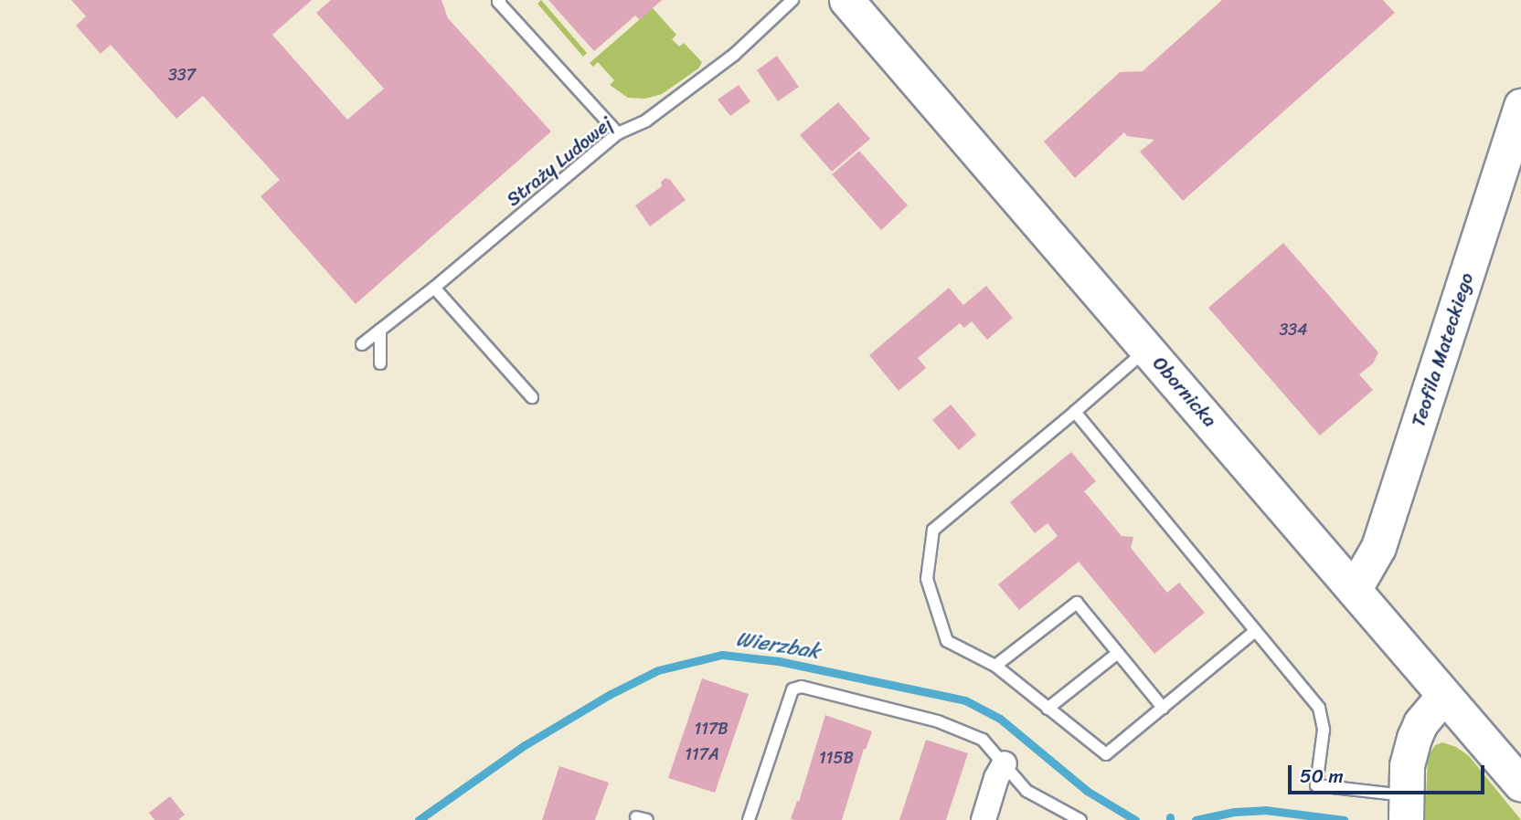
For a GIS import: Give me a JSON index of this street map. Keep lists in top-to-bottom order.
{
  "streets": {
    "main road": ["Teofila Mateckiego", "Obornicka"],
    "lane": ["Straży Ludowej"]
  },
  "crossings": [
    ["Teofila Mateckiego", "Obornicka"]
  ],
  "water": ["Wierzbak"],
  "house_numbers": [
    "337",
    "334",
    "117B",
    "117A",
    "115B"
  ],
  "scale_bar": "50 m"
}
